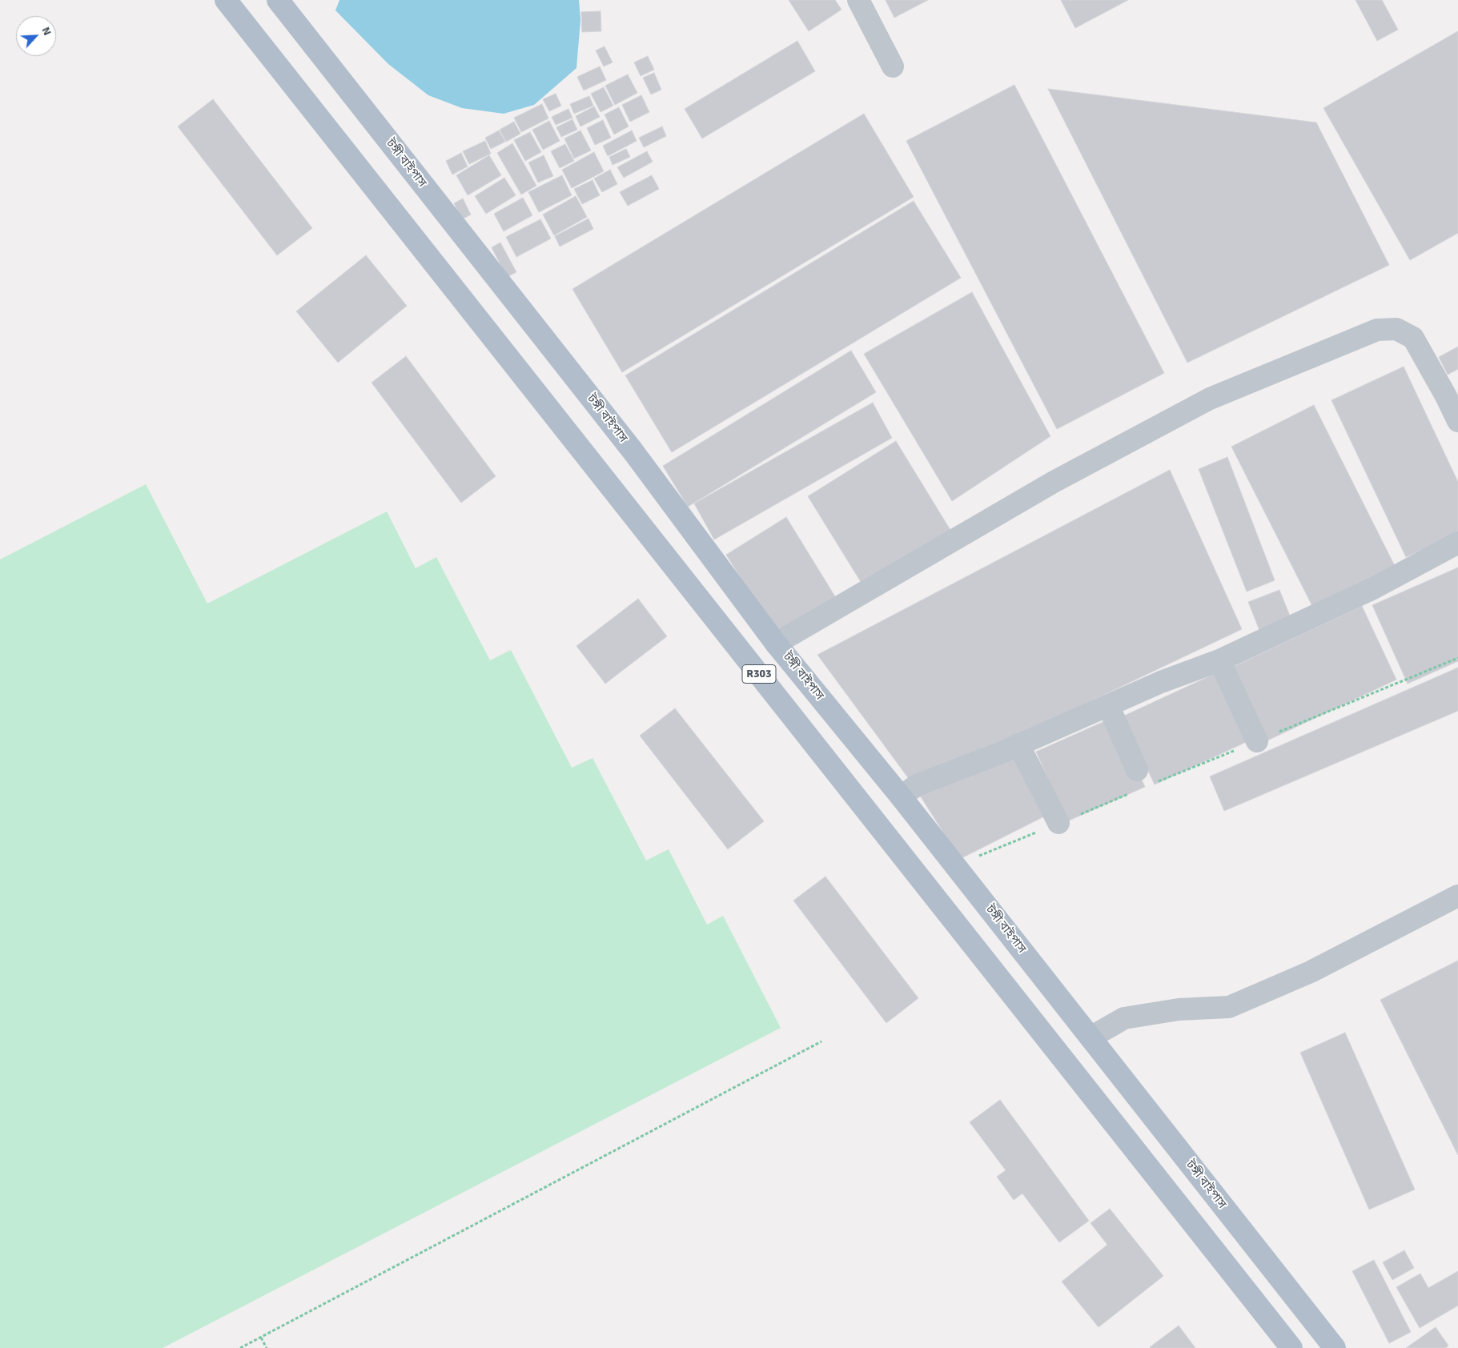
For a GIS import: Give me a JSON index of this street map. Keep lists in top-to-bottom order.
{
  "streets": {
    "main road": ["টঙ্গী বাইপাস", "R303"]
  },
  "north": "top right"
}
